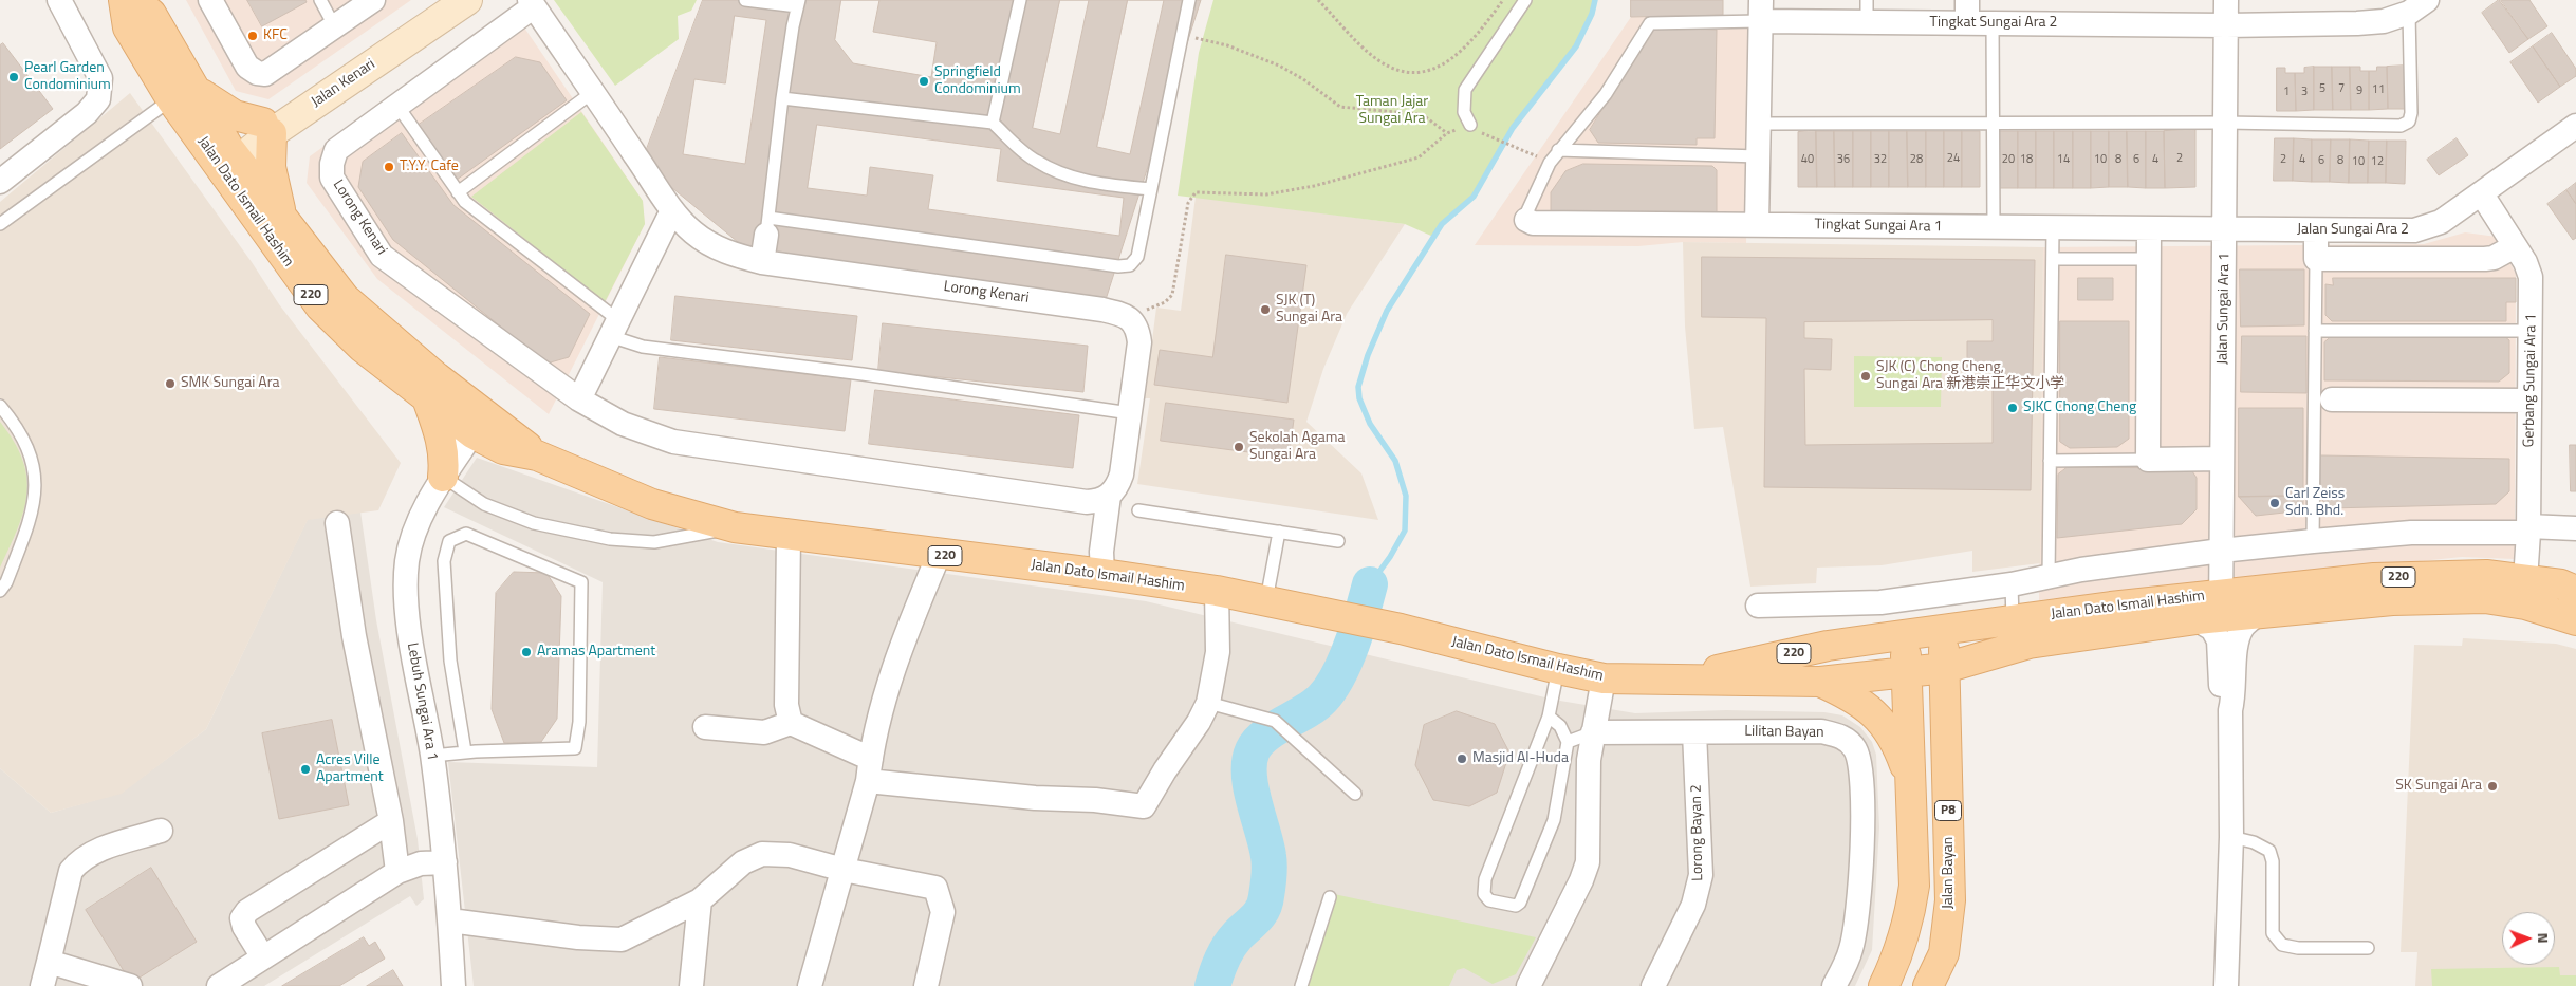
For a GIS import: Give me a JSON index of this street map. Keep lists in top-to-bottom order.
{
  "streets": {
    "main road": [
      "Jalan Dato Ismail Hashim",
      "220",
      "P8",
      "Jalan Bayan"
    ],
    "street": [
      "Tingkat Sungai Ara 2",
      "Jalan Kenari",
      "Lorong Kenari",
      "Tingkat Sungai Ara 1",
      "Jalan Sungai Ara 2",
      "Jalan Sungai Ara 1",
      "Gerbang Sungai Ara 1",
      "Lebuh Sungai Ara 1",
      "Lilitan Bayan",
      "Lorong Bayan 2"
    ]
  },
  "crossings": [
    ["Tingkat Sungai Ara 2", "Jalan Sungai Ara 1"],
    ["Jalan Kenari", "Jalan Dato Ismail Hashim"],
    ["Jalan Dato Ismail Hashim", "Jalan Sungai Ara 1"],
    ["Jalan Dato Ismail Hashim", "Gerbang Sungai Ara 1"],
    ["Jalan Dato Ismail Hashim", "Lebuh Sungai Ara 1"],
    ["Jalan Dato Ismail Hashim", "Jalan Bayan"],
    ["Tingkat Sungai Ara 1", "Jalan Sungai Ara 2"],
    ["Tingkat Sungai Ara 1", "Jalan Sungai Ara 1"],
    ["Jalan Sungai Ara 2", "Jalan Sungai Ara 1"],
    ["Jalan Sungai Ara 2", "Gerbang Sungai Ara 1"],
    ["Lilitan Bayan", "Lorong Bayan 2"]
  ],
  "parks": ["Taman Jajar Sungai Ara"],
  "places": [
    "KFC",
    "Pearl Garden Condominium",
    "Springfield Condominium",
    "T.Y.Y. Cafe",
    "SJK (T) Sungai Ara",
    "SJK (C) Chong Cheng, Sungai Ara 新港崇正华文小学",
    "SMK Sungai Ara",
    "SJKC Chong Cheng",
    "Sekolah Agama Sungai Ara",
    "Carl Zeiss Sdn. Bhd.",
    "Aramas Apartment",
    "Masjid Al-Huda",
    "Acres Ville Apartment",
    "SK Sungai Ara"
  ],
  "house_numbers": [
    "5",
    "7",
    "11",
    "9",
    "1",
    "3",
    "24",
    "2",
    "40",
    "36",
    "32",
    "28",
    "20",
    "18",
    "14",
    "10",
    "8",
    "6",
    "4",
    "2",
    "4",
    "6",
    "8",
    "10",
    "12"
  ],
  "north": "right"
}
